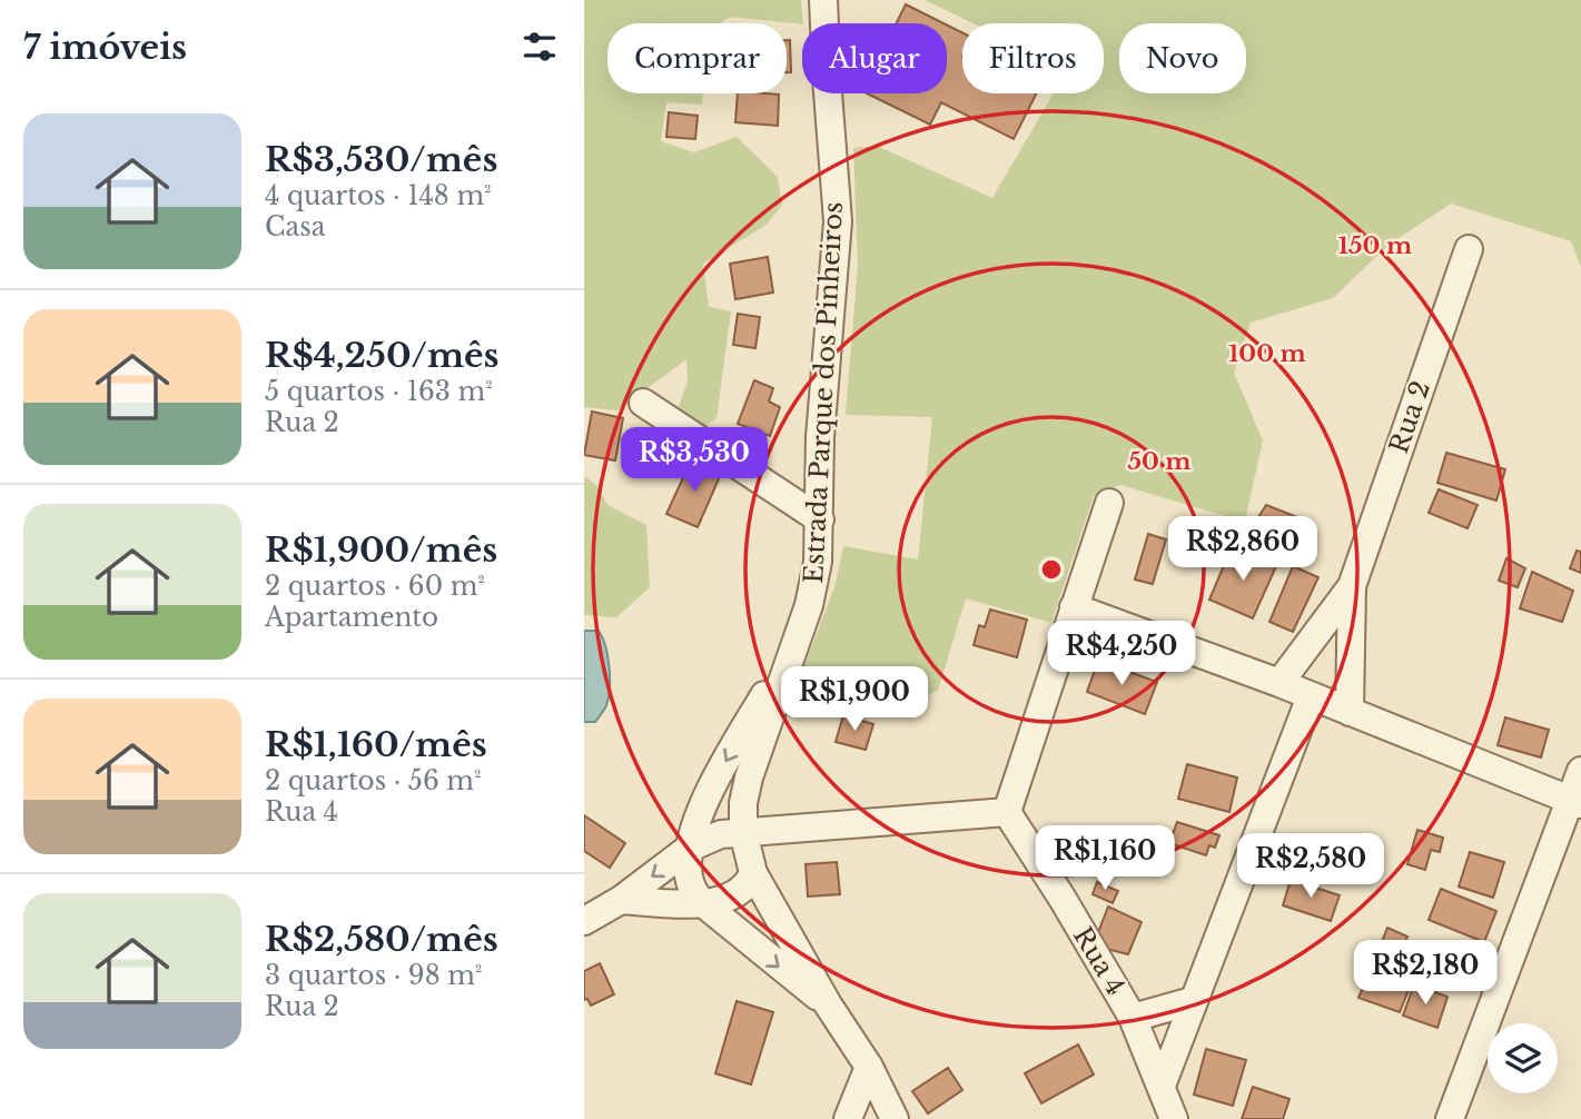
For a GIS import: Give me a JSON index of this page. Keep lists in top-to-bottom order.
{
  "streets": {
    "street": ["Estrada Parque dos Pinheiros", "Rua 2", "Rua 4"]
  },
  "page": {
    "heading": "7 imóveis",
    "chip": [
      "Comprar",
      "Alugar",
      "Filtros",
      "Novo"
    ],
    "list": [
      {
        "name": "R$3,530/mês",
        "note": "4 quartos · 148 m² · Casa"
      },
      {
        "name": "R$4,250/mês",
        "note": "5 quartos · 163 m² · Rua 2"
      },
      {
        "name": "R$1,900/mês",
        "note": "2 quartos · 60 m² · Apartamento"
      },
      {
        "name": "R$1,160/mês",
        "note": "2 quartos · 56 m² · Rua 4"
      },
      {
        "name": "R$2,580/mês",
        "note": "3 quartos · 98 m² · Rua 2"
      }
    ],
    "price": [
      "R$3,530",
      "R$2,860",
      "R$4,250",
      "R$1,900",
      "R$1,160",
      "R$2,580",
      "R$2,180"
    ]
  },
  "rings": ["150 m", "100 m", "50 m"]
}
